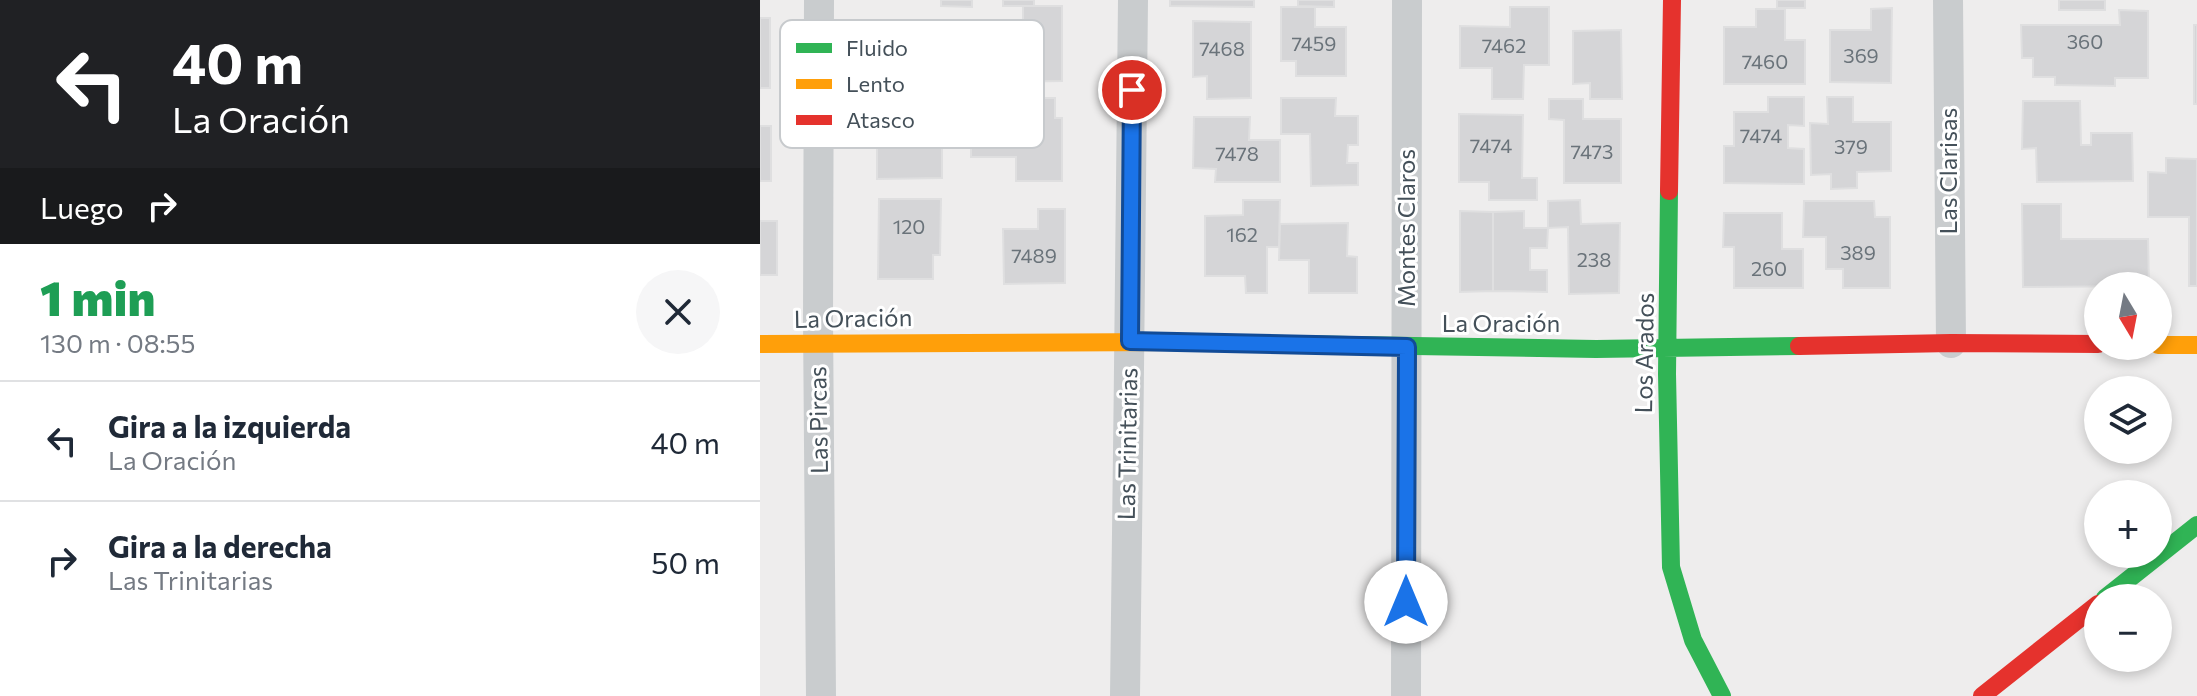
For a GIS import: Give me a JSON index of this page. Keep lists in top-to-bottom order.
{
  "streets": {
    "main road": ["La Oración", "Los Arados"],
    "street": [
      "Las Clarisas",
      "Montes Claros",
      "Las Pircas",
      "Las Trinitarias"
    ]
  },
  "crossings": [
    ["Las Clarisas", "La Oración"],
    ["Montes Claros", "La Oración"],
    ["La Oración", "Los Arados"],
    ["La Oración", "Las Pircas"],
    ["La Oración", "Las Trinitarias"]
  ],
  "house_numbers": [
    "360",
    "7459",
    "7462",
    "7468",
    "369",
    "7460",
    "7474",
    "7474",
    "379",
    "7473",
    "7478",
    "120",
    "162",
    "389",
    "7489",
    "238",
    "260"
  ],
  "legend": ["Fluido", "Lento", "Atasco"],
  "north": "bottom",
  "page": {
    "turn": ["40 m", "La Oración"],
    "then": "Luego",
    "heading": ["1 min", "130 m · 08:55"],
    "map_buttons": ["+", "−"],
    "list": [
      {
        "name": "Gira a la izquierda",
        "note": "La Oración",
        "value": "40 m"
      },
      {
        "name": "Gira a la derecha",
        "note": "Las Trinitarias",
        "value": "50 m"
      }
    ]
  }
}
